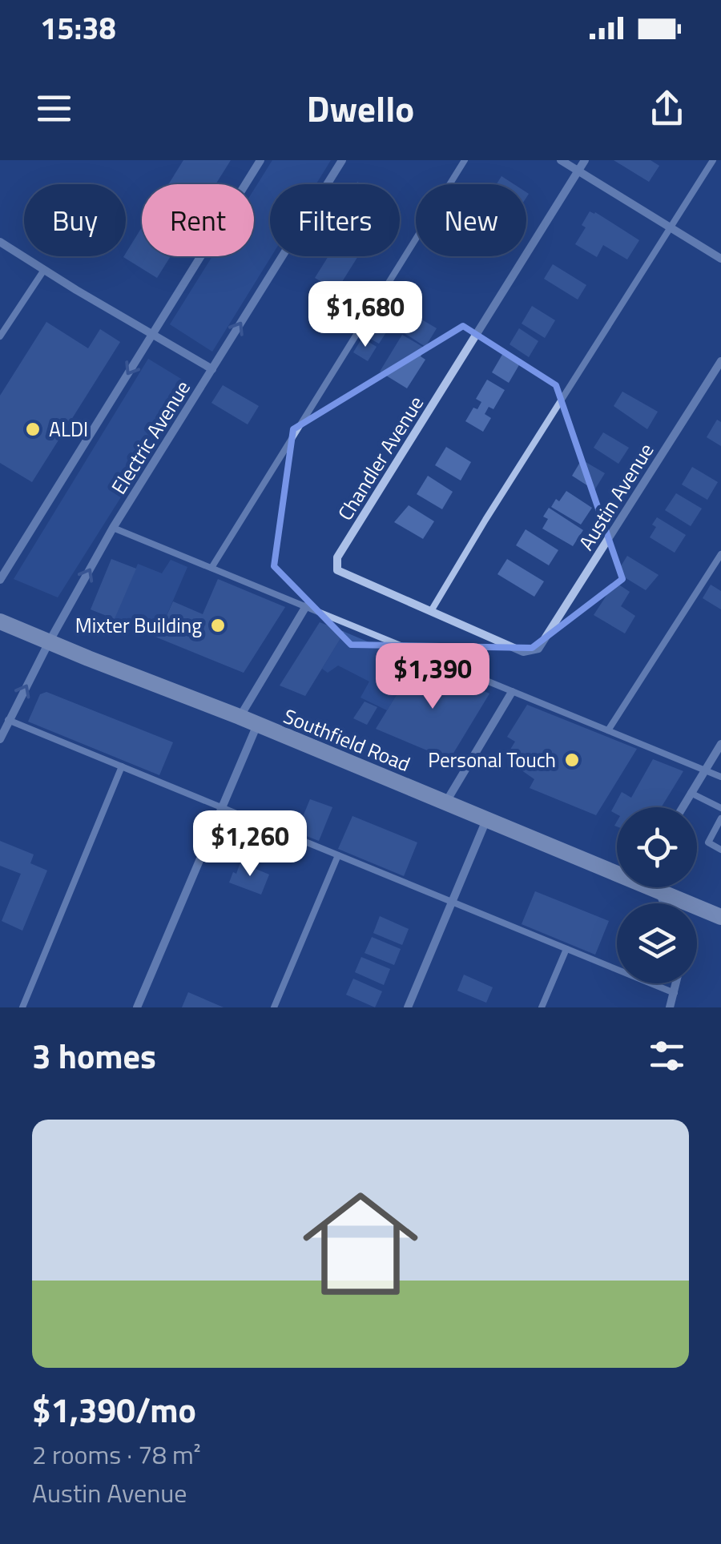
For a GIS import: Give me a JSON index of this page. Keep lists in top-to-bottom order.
{
  "streets": {
    "main road": ["Southfield Road"],
    "street": ["Electric Avenue", "Chandler Avenue", "Austin Avenue"]
  },
  "crossings": [
    ["Electric Avenue", "Southfield Road"],
    ["Chandler Avenue", "Austin Avenue"]
  ],
  "places": ["ALDI", "Mixter Building", "Personal Touch"],
  "page": {
    "status": "15:38",
    "header": "Dwello",
    "chip": [
      "Buy",
      "Rent",
      "Filters",
      "New"
    ],
    "price": ["$1,680", "$1,390", "$1,260"],
    "heading": "3 homes",
    "list": [
      {
        "name": "$1,390/mo",
        "note": "2 rooms · 78 m² · Austin Avenue"
      }
    ]
  }
}
